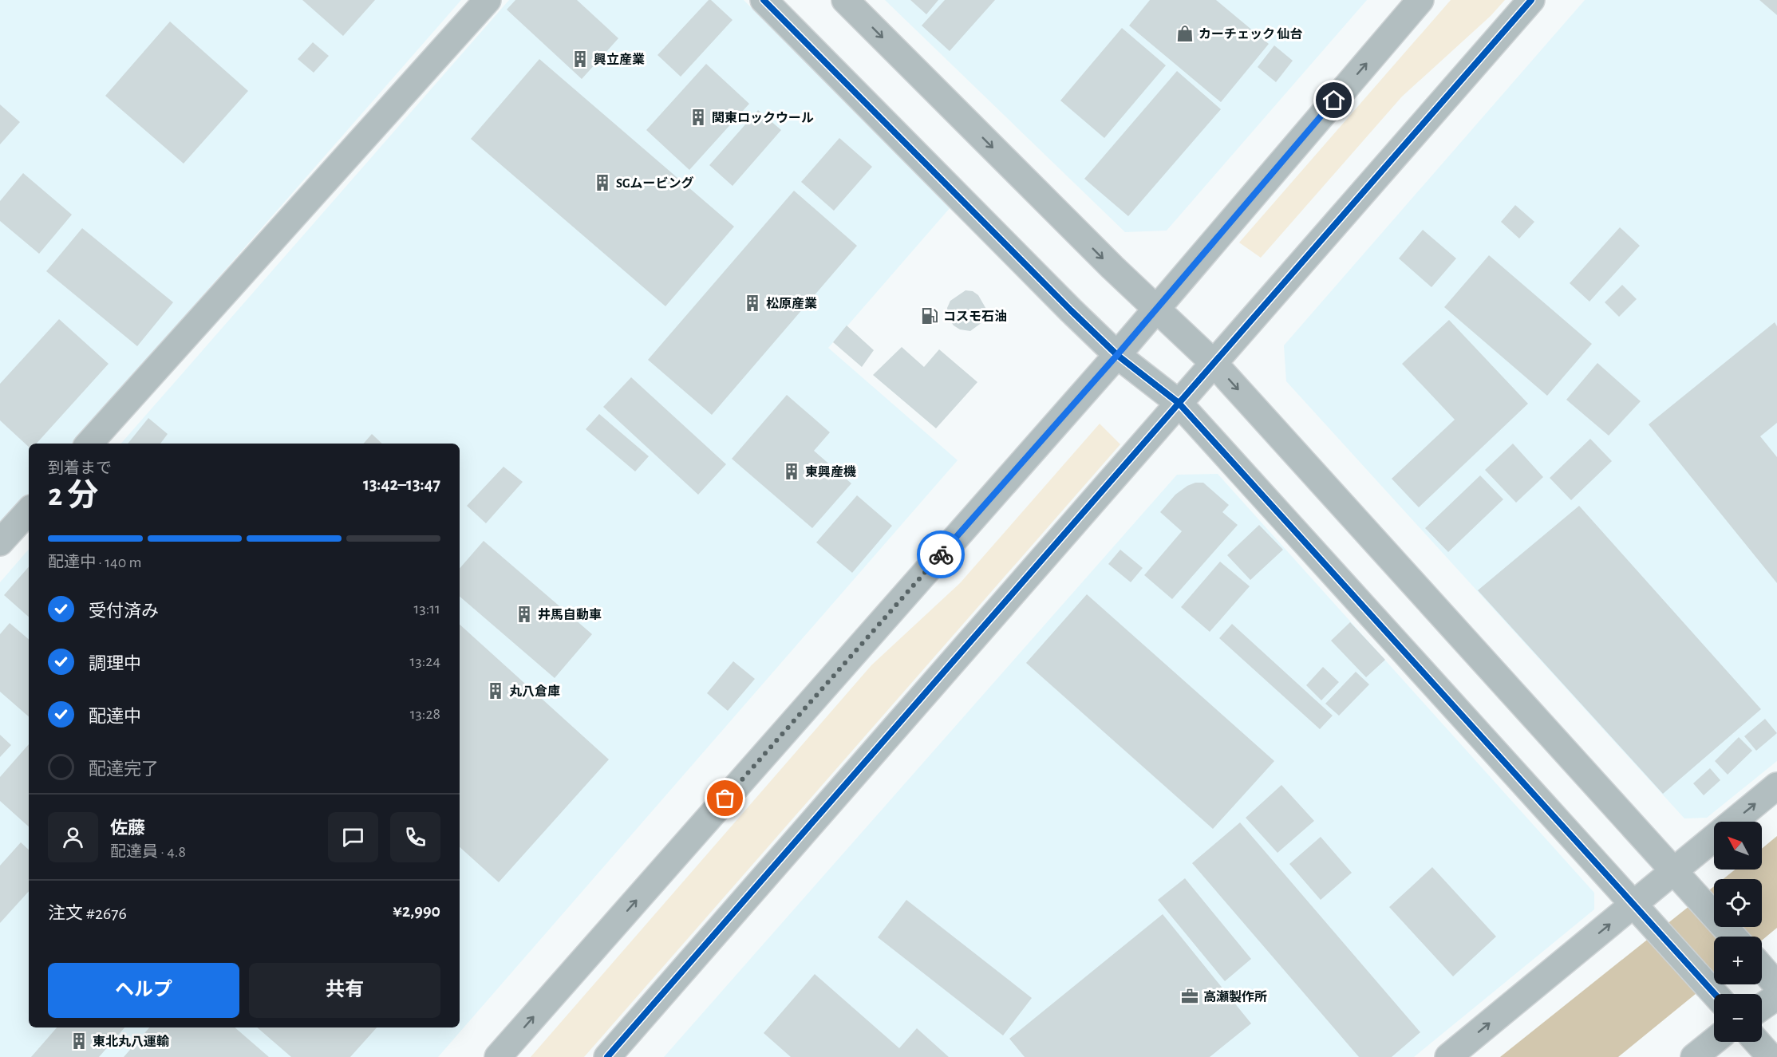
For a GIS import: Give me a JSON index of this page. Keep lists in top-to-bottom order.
{
  "places": {
    "shop": ["カーチェック 仙台"],
    "building": [
      "興立産業",
      "関東ロックウール",
      "SGムービング",
      "松原産業",
      "東興産機",
      "井馬自動車",
      "丸八倉庫",
      "東北丸八運輸"
    ],
    "fuel station": ["コスモ石油"],
    "office": ["高瀬製作所"]
  },
  "north": "top left",
  "page": {
    "heading": ["2 分", "到着まで", "13:42–13:47"],
    "panel": [
      "佐藤",
      "配達員 · 4.8",
      "注文 #2676",
      "¥2,990"
    ],
    "bar": "配達中 · 140 m",
    "list": [
      ["受付済み", "13:11"],
      ["調理中", "13:24"],
      ["配達中", "13:28"],
      "配達完了"
    ],
    "map_buttons": ["+", "−"],
    "buttons": ["ヘルプ", "共有"]
  }
}
